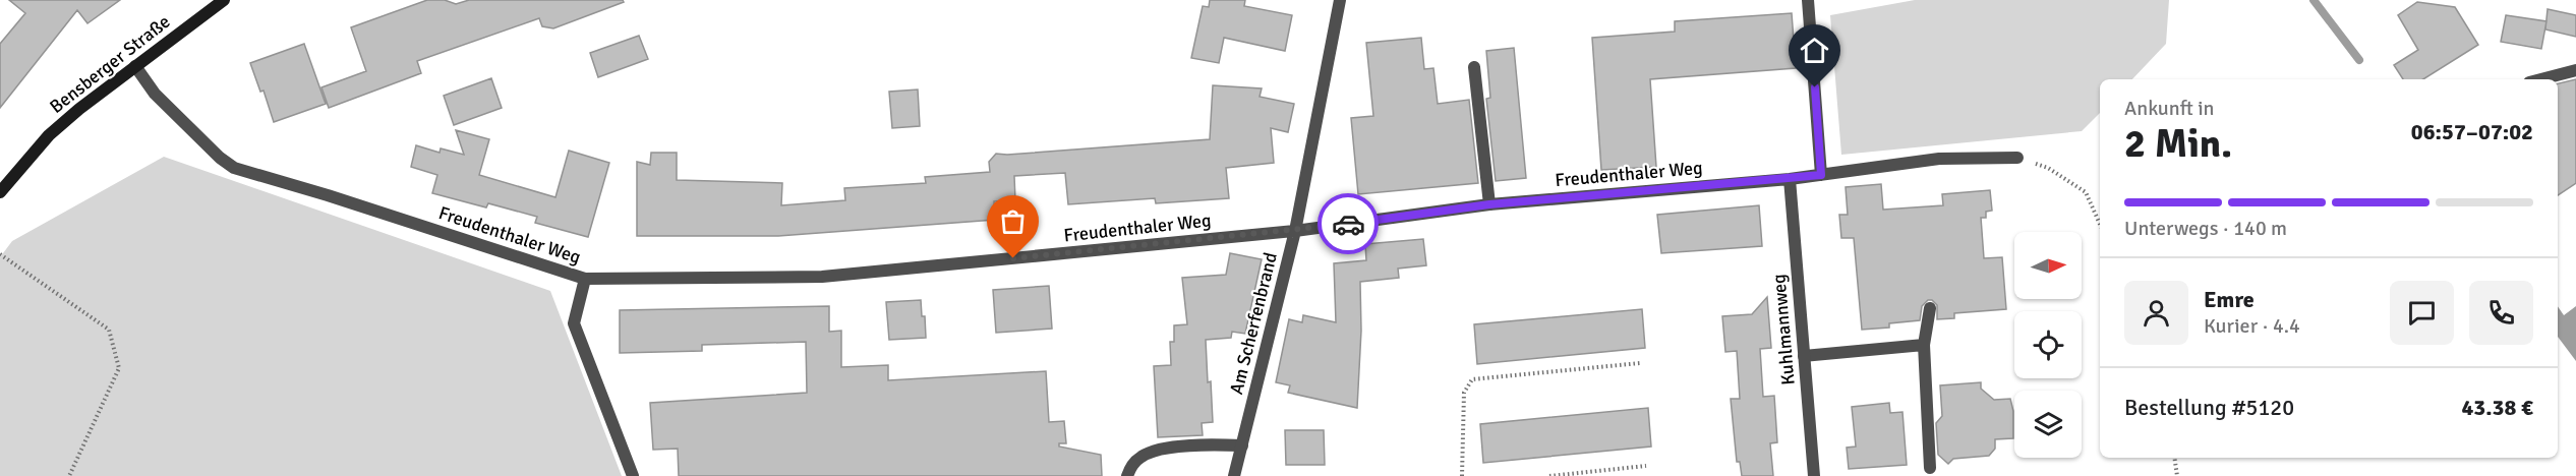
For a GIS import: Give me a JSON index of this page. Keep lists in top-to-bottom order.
{
  "streets": {
    "main road": ["Bensberger Straße"],
    "street": ["Freudenthaler Weg", "Am Scherfenbrand", "Kuhlmannweg"]
  },
  "crossings": [
    ["Bensberger Straße", "Freudenthaler Weg"],
    ["Freudenthaler Weg", "Am Scherfenbrand"],
    ["Freudenthaler Weg", "Kuhlmannweg"]
  ],
  "north": "right",
  "page": {
    "heading": ["2 Min.", "Ankunft in", "06:57–07:02"],
    "panel": [
      "Emre",
      "Kurier · 4.4",
      "Bestellung #5120",
      "43.38 €"
    ],
    "bar": "Unterwegs · 140 m"
  }
}
